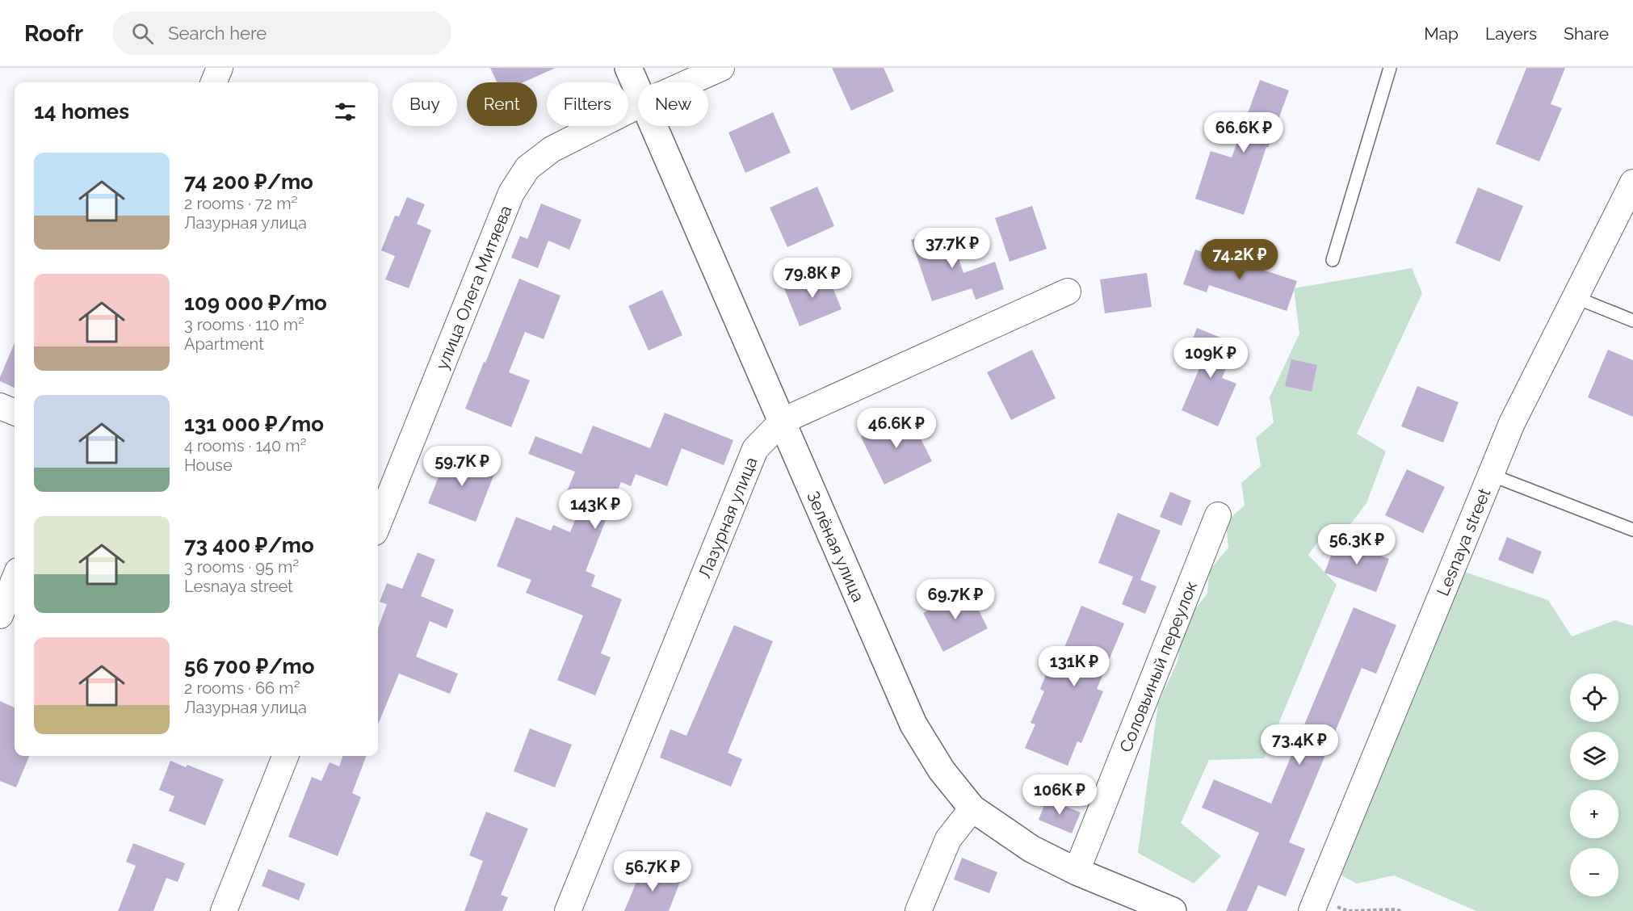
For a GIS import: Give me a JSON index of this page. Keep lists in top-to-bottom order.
{
  "streets": {
    "street": [
      "улица Олега Митяева",
      "Лазурная улица",
      "Lesnaya street",
      "Зелёная улица",
      "Соловьиный переулок"
    ]
  },
  "crossings": [
    ["Лазурная улица", "Зелёная улица"],
    ["Зелёная улица", "Соловьиный переулок"]
  ],
  "page": {
    "header": "Roofr",
    "search": "Search here",
    "nav": ["Map", "Layers", "Share"],
    "chip": [
      "Buy",
      "Rent",
      "Filters",
      "New"
    ],
    "heading": "14 homes",
    "price": [
      "66.6K ₽",
      "37.7K ₽",
      "74.2K ₽",
      "79.8K ₽",
      "109K ₽",
      "46.6K ₽",
      "59.7K ₽",
      "143K ₽",
      "56.3K ₽",
      "69.7K ₽",
      "131K ₽",
      "73.4K ₽",
      "106K ₽",
      "56.7K ₽"
    ],
    "list": [
      {
        "name": "74 200 ₽/mo",
        "note": "2 rooms · 72 m² · Лазурная улица"
      },
      {
        "name": "109 000 ₽/mo",
        "note": "3 rooms · 110 m² · Apartment"
      },
      {
        "name": "131 000 ₽/mo",
        "note": "4 rooms · 140 m² · House"
      },
      {
        "name": "73 400 ₽/mo",
        "note": "3 rooms · 95 m² · Lesnaya street"
      },
      {
        "name": "56 700 ₽/mo",
        "note": "2 rooms · 66 m² · Лазурная улица"
      }
    ],
    "map_buttons": ["+", "−"]
  }
}
